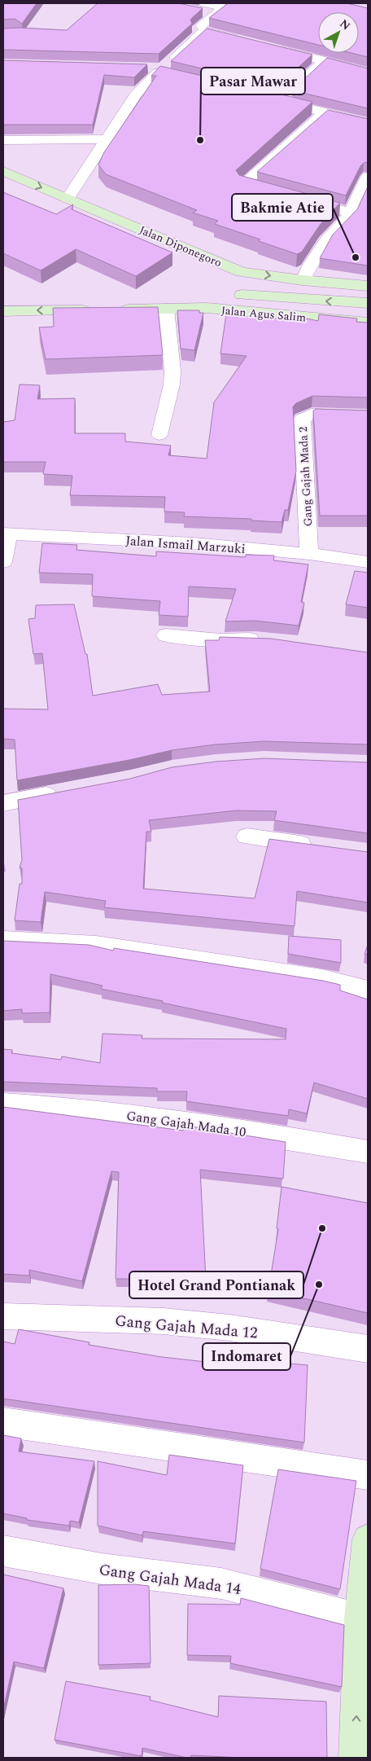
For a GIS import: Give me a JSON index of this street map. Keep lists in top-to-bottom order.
{
  "streets": {
    "street": [
      "Jalan Diponegoro",
      "Jalan Agus Salim",
      "Gang Gajah Mada 2",
      "Jalan Ismail Marzuki",
      "Gang Gajah Mada 10",
      "Gang Gajah Mada 12",
      "Gang Gajah Mada 14"
    ]
  },
  "crossings": [
    ["Gang Gajah Mada 2", "Jalan Ismail Marzuki"]
  ],
  "places": [
    "Pasar Mawar",
    "Bakmie Atie",
    "Hotel Grand Pontianak",
    "Indomaret"
  ],
  "north": "top right"
}
